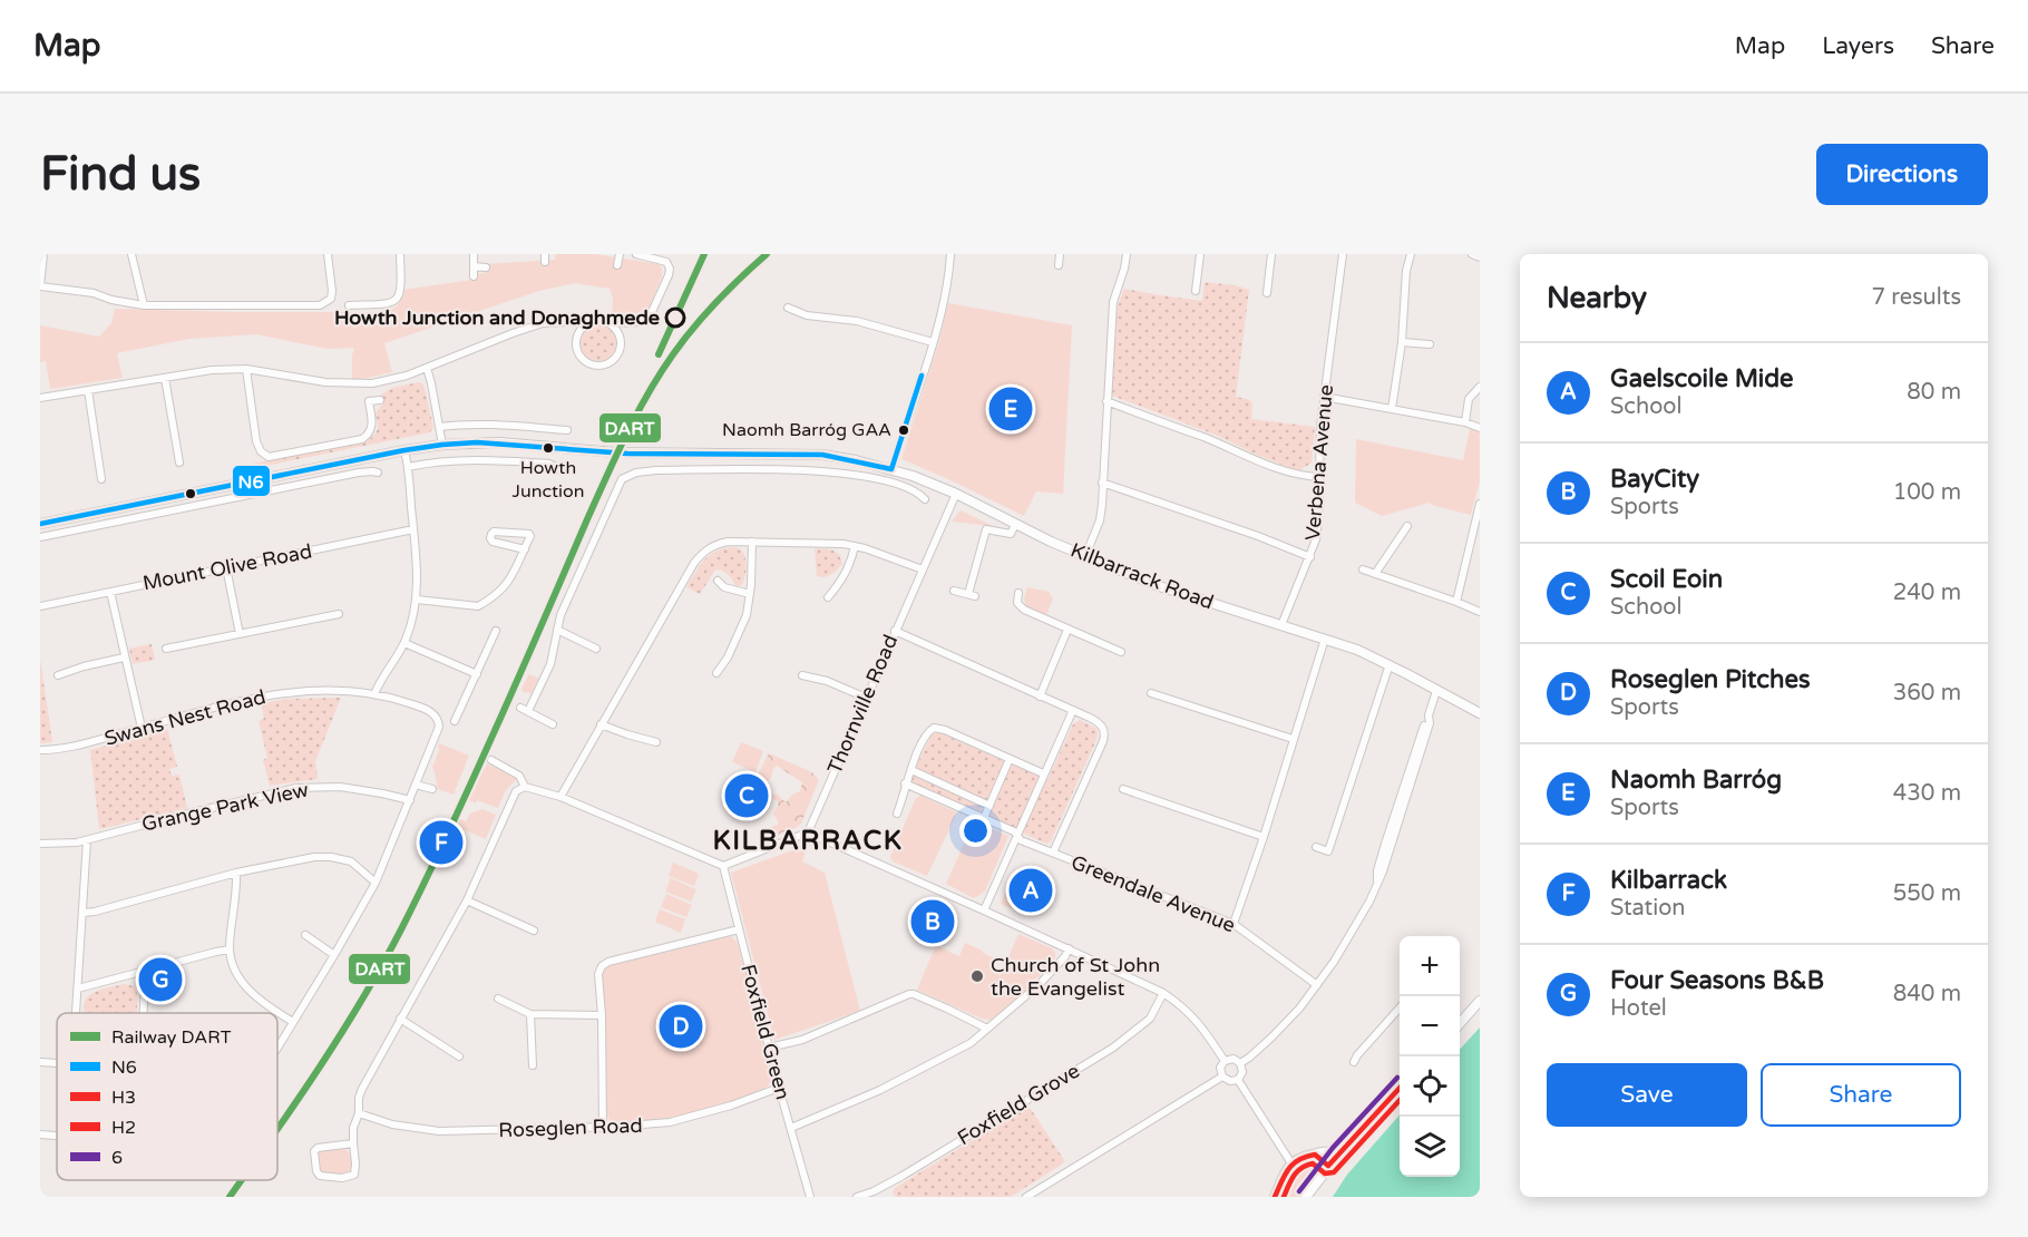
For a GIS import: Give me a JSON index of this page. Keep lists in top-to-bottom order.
{
  "streets": {
    "main road": ["Kilbarrack Road"],
    "street": [
      "Verbena Avenue",
      "Mount Olive Road",
      "Thornville Road",
      "Swans Nest Road",
      "Grange Park View",
      "Greendale Avenue",
      "Foxfield Green",
      "Foxfield Grove",
      "Roseglen Road"
    ]
  },
  "crossings": [
    ["Verbena Avenue", "Kilbarrack Road"],
    ["Kilbarrack Road", "Thornville Road"],
    ["Swans Nest Road", "Grange Park View"],
    ["Foxfield Green", "Roseglen Road"]
  ],
  "districts": ["KILBARRACK"],
  "places": [
    "Howth Junction and Donaghmede",
    "Naomh Barróg GAA",
    "Howth Junction",
    "Church of St John the Evangelist"
  ],
  "lines": [
    "rail line DART",
    "transit line N6",
    "transit line 6",
    "transit line H3",
    "transit line H2"
  ],
  "legend": [
    "Railway DART",
    "N6",
    "H3",
    "H2",
    "6"
  ],
  "page": {
    "header": "Map",
    "nav": ["Map", "Layers", "Share"],
    "buttons": [
      "Directions",
      ["Save", "Share"]
    ],
    "title": "Find us",
    "heading": ["Nearby", "7 results"],
    "list": [
      {
        "mark": "A",
        "name": "Gaelscoile Mide",
        "note": "School",
        "value": "80 m"
      },
      {
        "mark": "B",
        "name": "BayCity",
        "note": "Sports",
        "value": "100 m"
      },
      {
        "mark": "C",
        "name": "Scoil Eoin",
        "note": "School",
        "value": "240 m"
      },
      {
        "mark": "D",
        "name": "Roseglen Pitches",
        "note": "Sports",
        "value": "360 m"
      },
      {
        "mark": "E",
        "name": "Naomh Barróg",
        "note": "Sports",
        "value": "430 m"
      },
      {
        "mark": "F",
        "name": "Kilbarrack",
        "note": "Station",
        "value": "550 m"
      },
      {
        "mark": "G",
        "name": "Four Seasons B&B",
        "note": "Hotel",
        "value": "840 m"
      }
    ],
    "pins": [
      "E",
      "C",
      "F",
      "A",
      "B",
      "G",
      "D"
    ],
    "map_buttons": ["+", "−"]
  }
}
